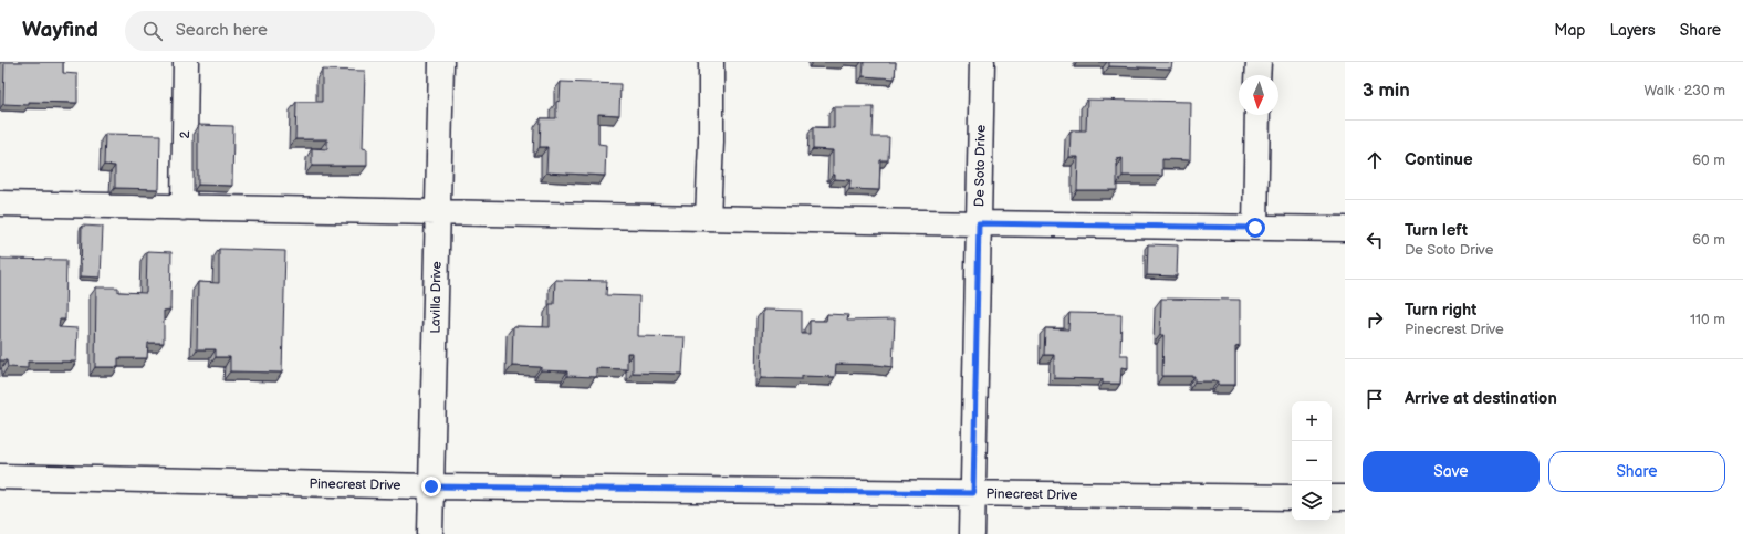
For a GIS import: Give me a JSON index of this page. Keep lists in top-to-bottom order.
{
  "streets": {
    "street": [
      "2",
      "De Soto Drive",
      "Lavilla Drive",
      "Pinecrest Drive"
    ]
  },
  "crossings": [
    ["De Soto Drive", "Pinecrest Drive"],
    ["Lavilla Drive", "Pinecrest Drive"]
  ],
  "north": "bottom",
  "page": {
    "header": "Wayfind",
    "search": "Search here",
    "nav": ["Map", "Layers", "Share"],
    "heading": ["3 min", "Walk · 230 m"],
    "list": [
      ["Continue", "60 m"],
      ["Turn left", "De Soto Drive", "60 m"],
      ["Turn right", "Pinecrest Drive", "110 m"],
      "Arrive at destination"
    ],
    "map_buttons": ["+", "−"],
    "buttons": ["Save", "Share"]
  }
}
